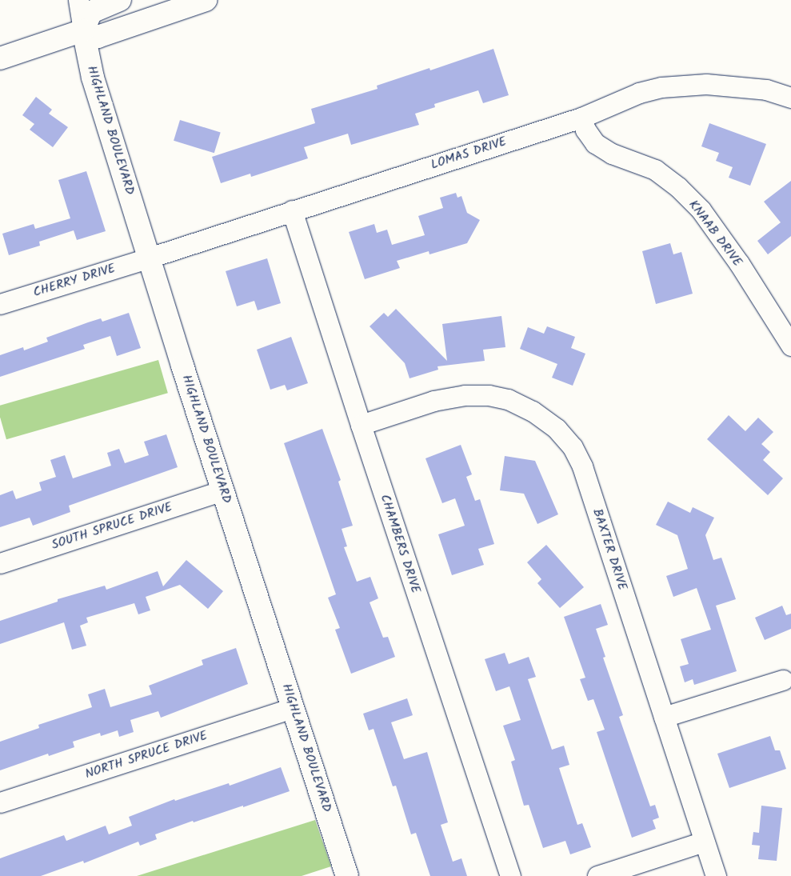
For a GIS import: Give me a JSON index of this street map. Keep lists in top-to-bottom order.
{
  "streets": {
    "main road": ["HIGHLAND BOULEVARD"],
    "street": [
      "LOMAS DRIVE",
      "KNAAB DRIVE",
      "CHERRY DRIVE",
      "SOUTH SPRUCE DRIVE",
      "CHAMBERS DRIVE",
      "BAXTER DRIVE",
      "NORTH SPRUCE DRIVE"
    ]
  },
  "crossings": [
    ["HIGHLAND BOULEVARD", "LOMAS DRIVE"],
    ["HIGHLAND BOULEVARD", "CHERRY DRIVE"],
    ["HIGHLAND BOULEVARD", "SOUTH SPRUCE DRIVE"],
    ["HIGHLAND BOULEVARD", "NORTH SPRUCE DRIVE"],
    ["LOMAS DRIVE", "KNAAB DRIVE"],
    ["LOMAS DRIVE", "CHERRY DRIVE"],
    ["LOMAS DRIVE", "CHAMBERS DRIVE"],
    ["CHAMBERS DRIVE", "BAXTER DRIVE"]
  ]
}
